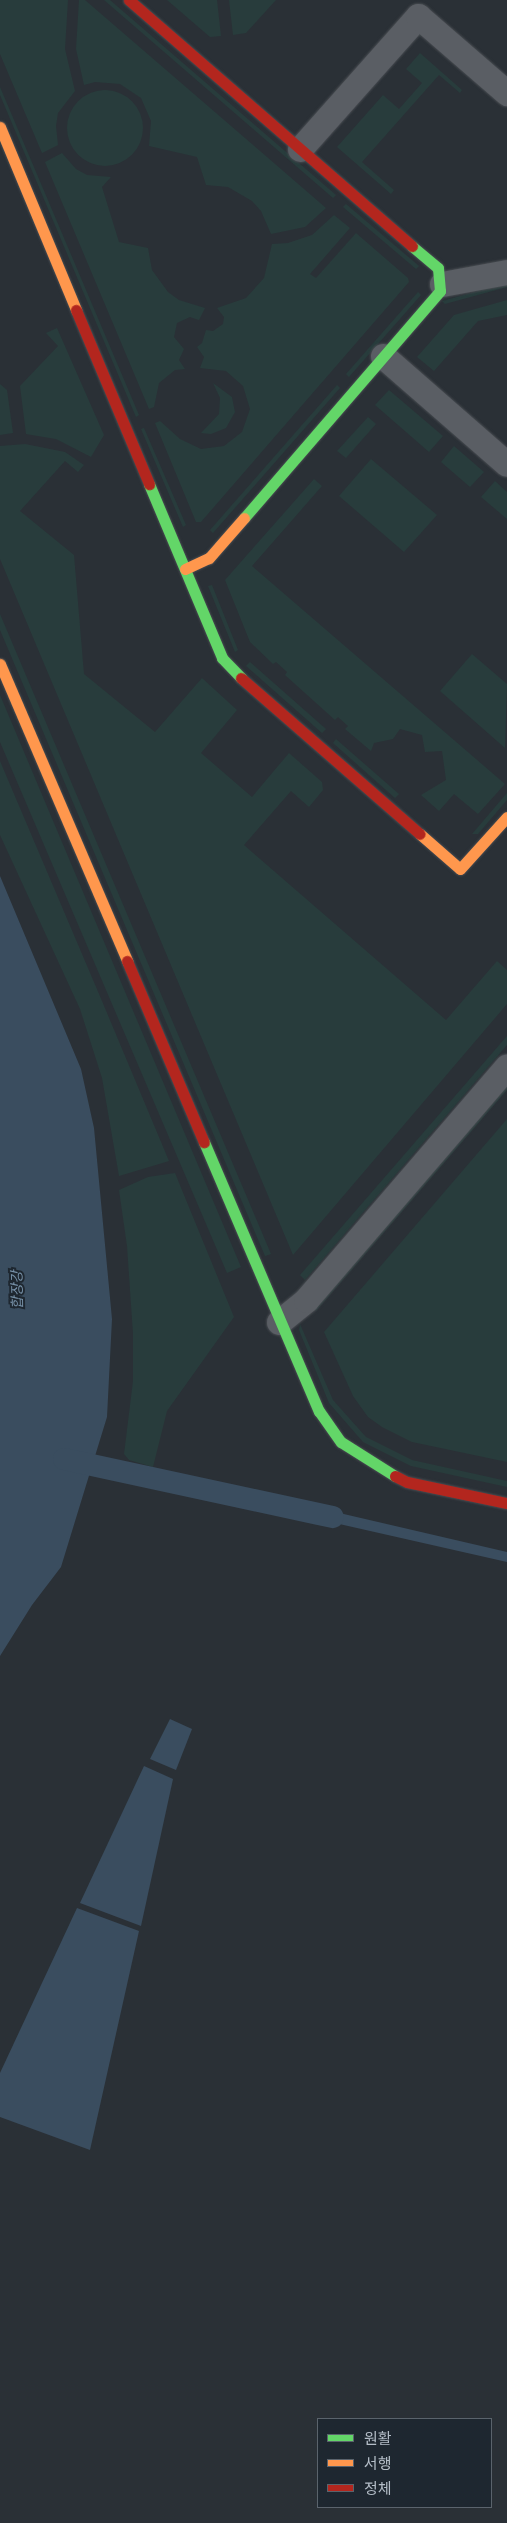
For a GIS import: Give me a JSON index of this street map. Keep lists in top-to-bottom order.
{
  "water": ["합장강"],
  "legend": ["원활", "서행", "정체"]
}
